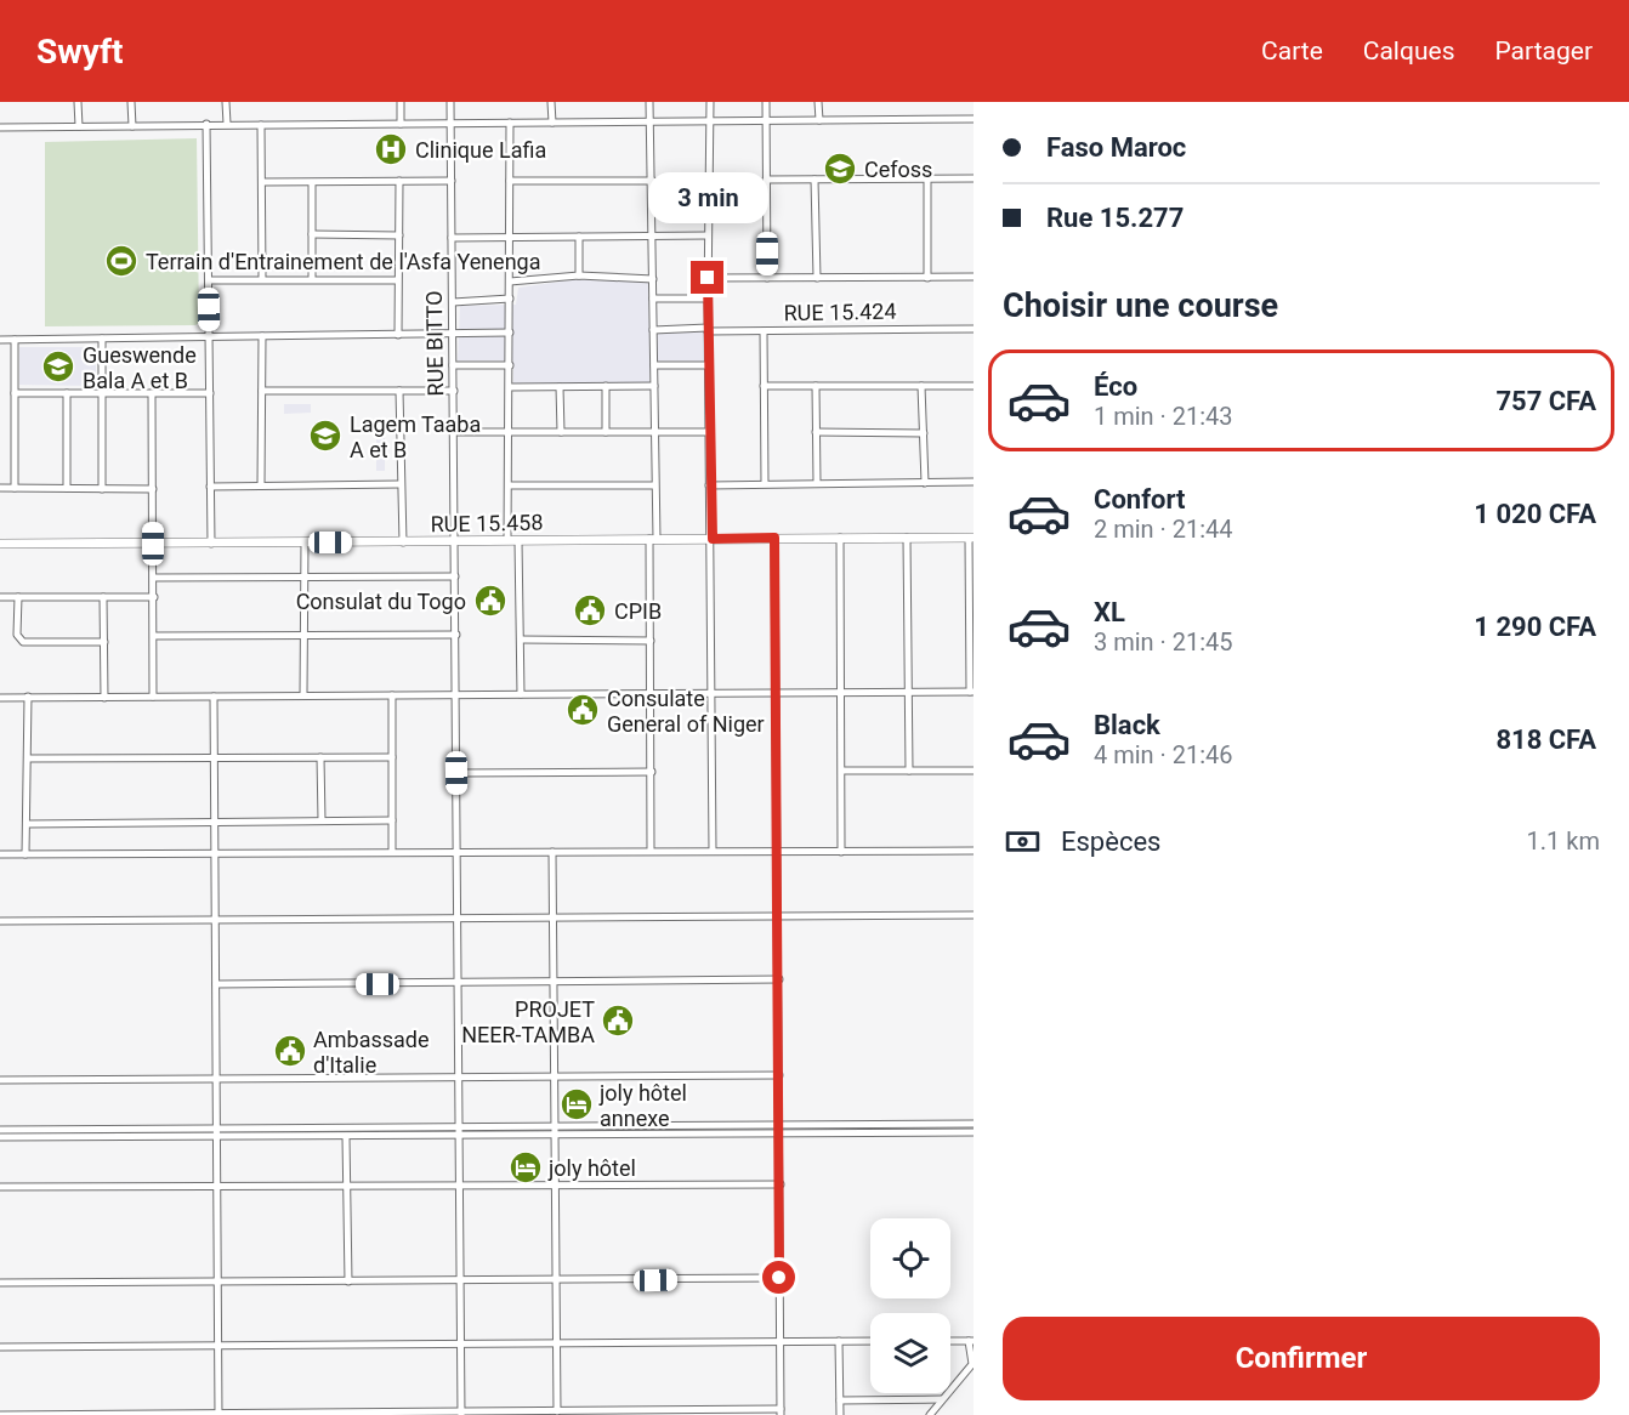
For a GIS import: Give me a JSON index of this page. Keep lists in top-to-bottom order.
{
  "streets": {
    "main road": ["RUE 15.458"],
    "street": ["RUE 15.424", "RUE BITTO"]
  },
  "crossings": [
    ["RUE BITTO", "RUE 15.458"]
  ],
  "places": {
    "hospital": ["Clinique Lafia"],
    "school or university": ["Cefoss", "Gueswende Bala A et B", "Lagem Taaba A et B"],
    "sports": ["Terrain d'Entrainement de l'Asfa Yenenga"],
    "public building": [
      "Consulat du Togo",
      "CPIB",
      "Consulate General of Niger",
      "PROJET NEER-TAMBA",
      "Ambassade d'Italie"
    ],
    "hotel": ["joly hôtel annexe", "joly hôtel"]
  },
  "page": {
    "header": "Swyft",
    "nav": ["Carte", "Calques", "Partager"],
    "banner": ["Faso Maroc", "Rue 15.277"],
    "bubble": "3 min",
    "heading": "Choisir une course",
    "list": [
      {
        "name": "Éco",
        "note": "1 min · 21:43",
        "value": "757 CFA"
      },
      {
        "name": "Confort",
        "note": "2 min · 21:44",
        "value": "1 020 CFA"
      },
      {
        "name": "XL",
        "note": "3 min · 21:45",
        "value": "1 290 CFA"
      },
      {
        "name": "Black",
        "note": "4 min · 21:46",
        "value": "818 CFA"
      }
    ],
    "pay": ["Espèces", "1.1 km"],
    "buttons": "Confirmer"
  }
}
